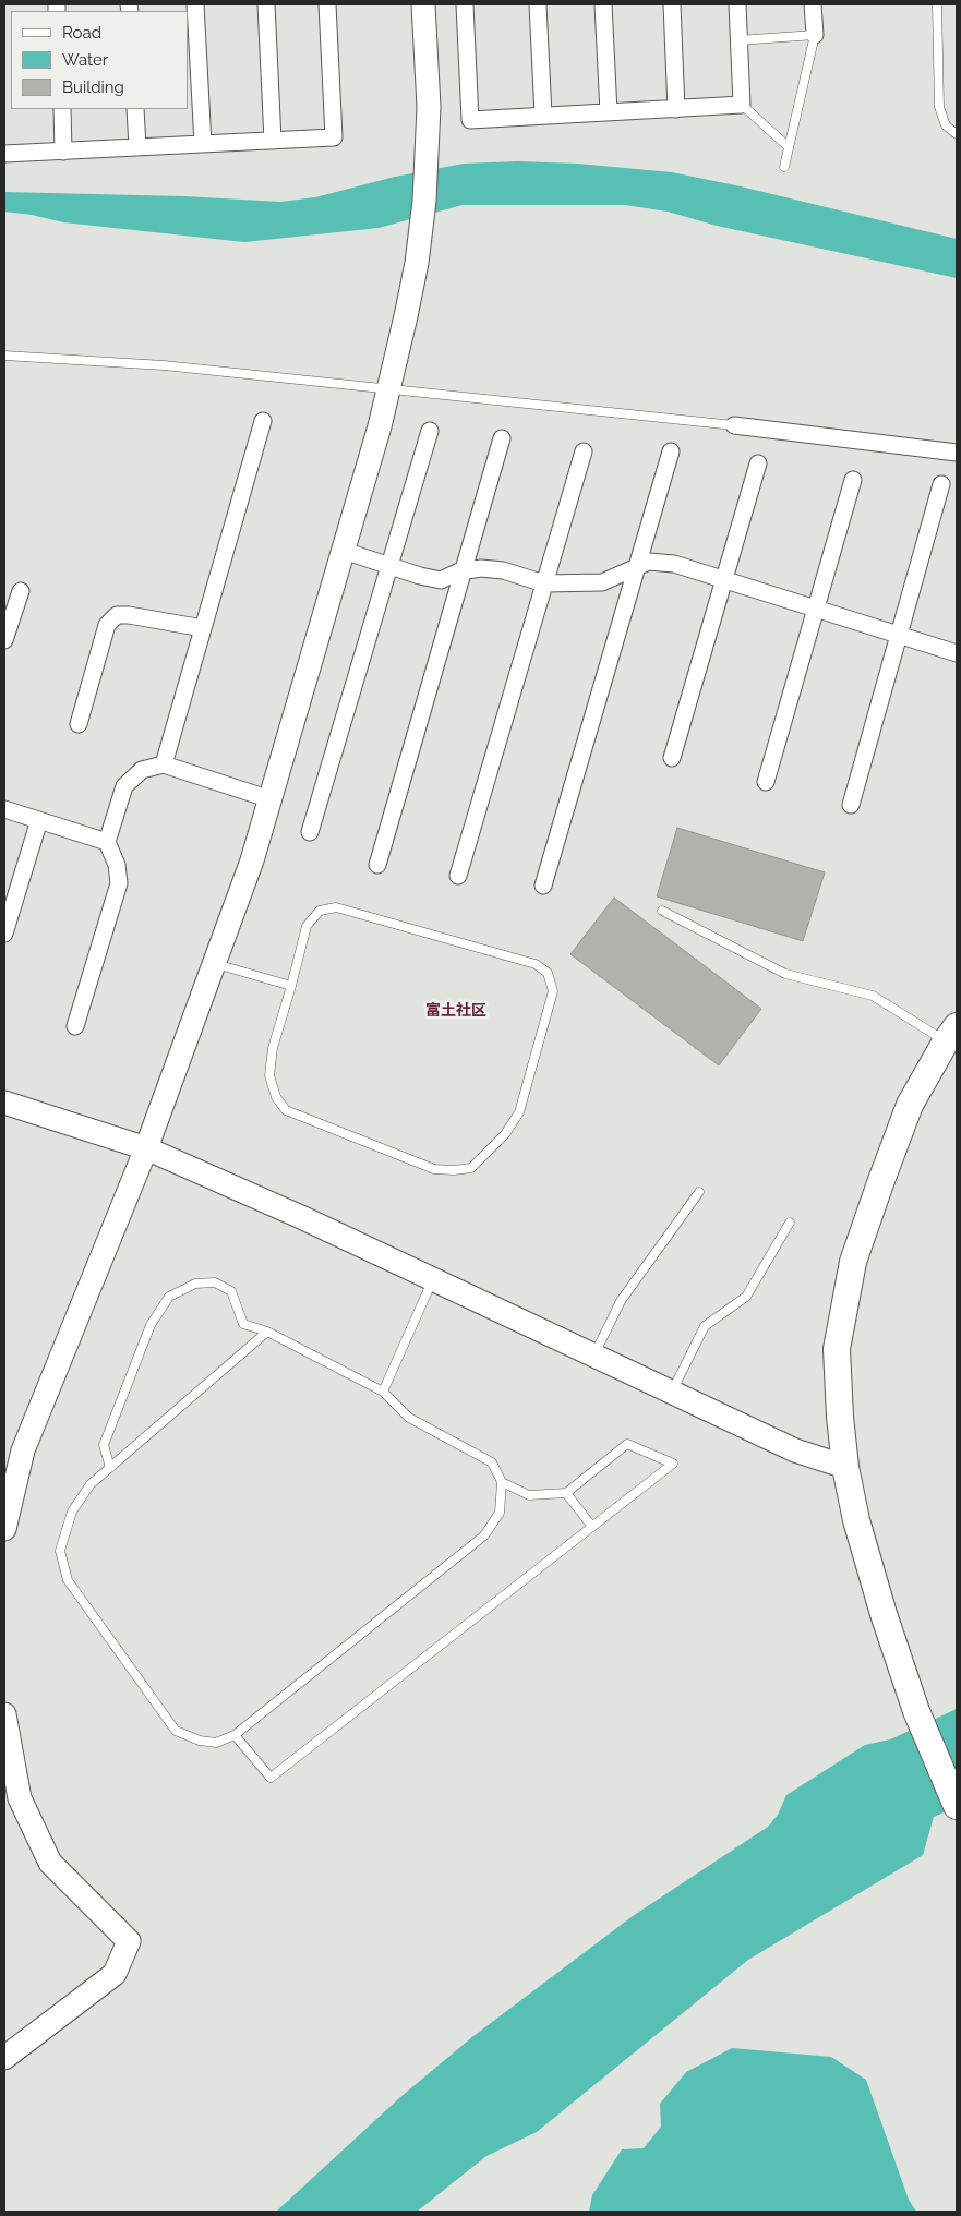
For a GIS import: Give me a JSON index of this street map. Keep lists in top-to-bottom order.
{
  "districts": ["富土社区"],
  "legend": ["Road", "Water", "Building"]
}
